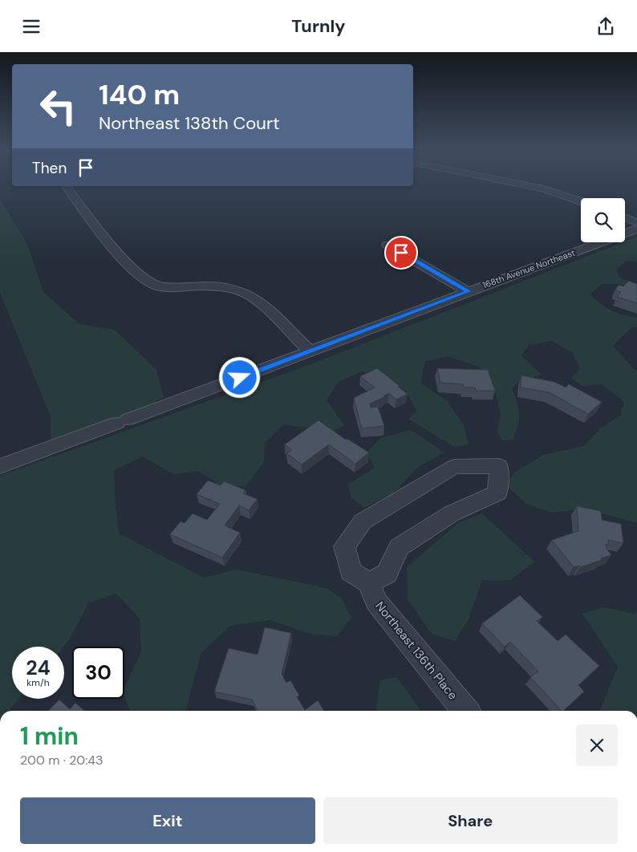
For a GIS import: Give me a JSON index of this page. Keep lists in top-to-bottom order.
{
  "streets": {
    "street": ["168th Avenue Northeast", "Northeast 136th Place"]
  },
  "page": {
    "header": "Turnly",
    "turn": ["140 m", "Northeast 138th Court"],
    "then": "Then",
    "speed": "24 km/h",
    "limit": "30",
    "heading": ["1 min", "200 m · 20:43"],
    "buttons": ["Exit", "Share"]
  }
}
